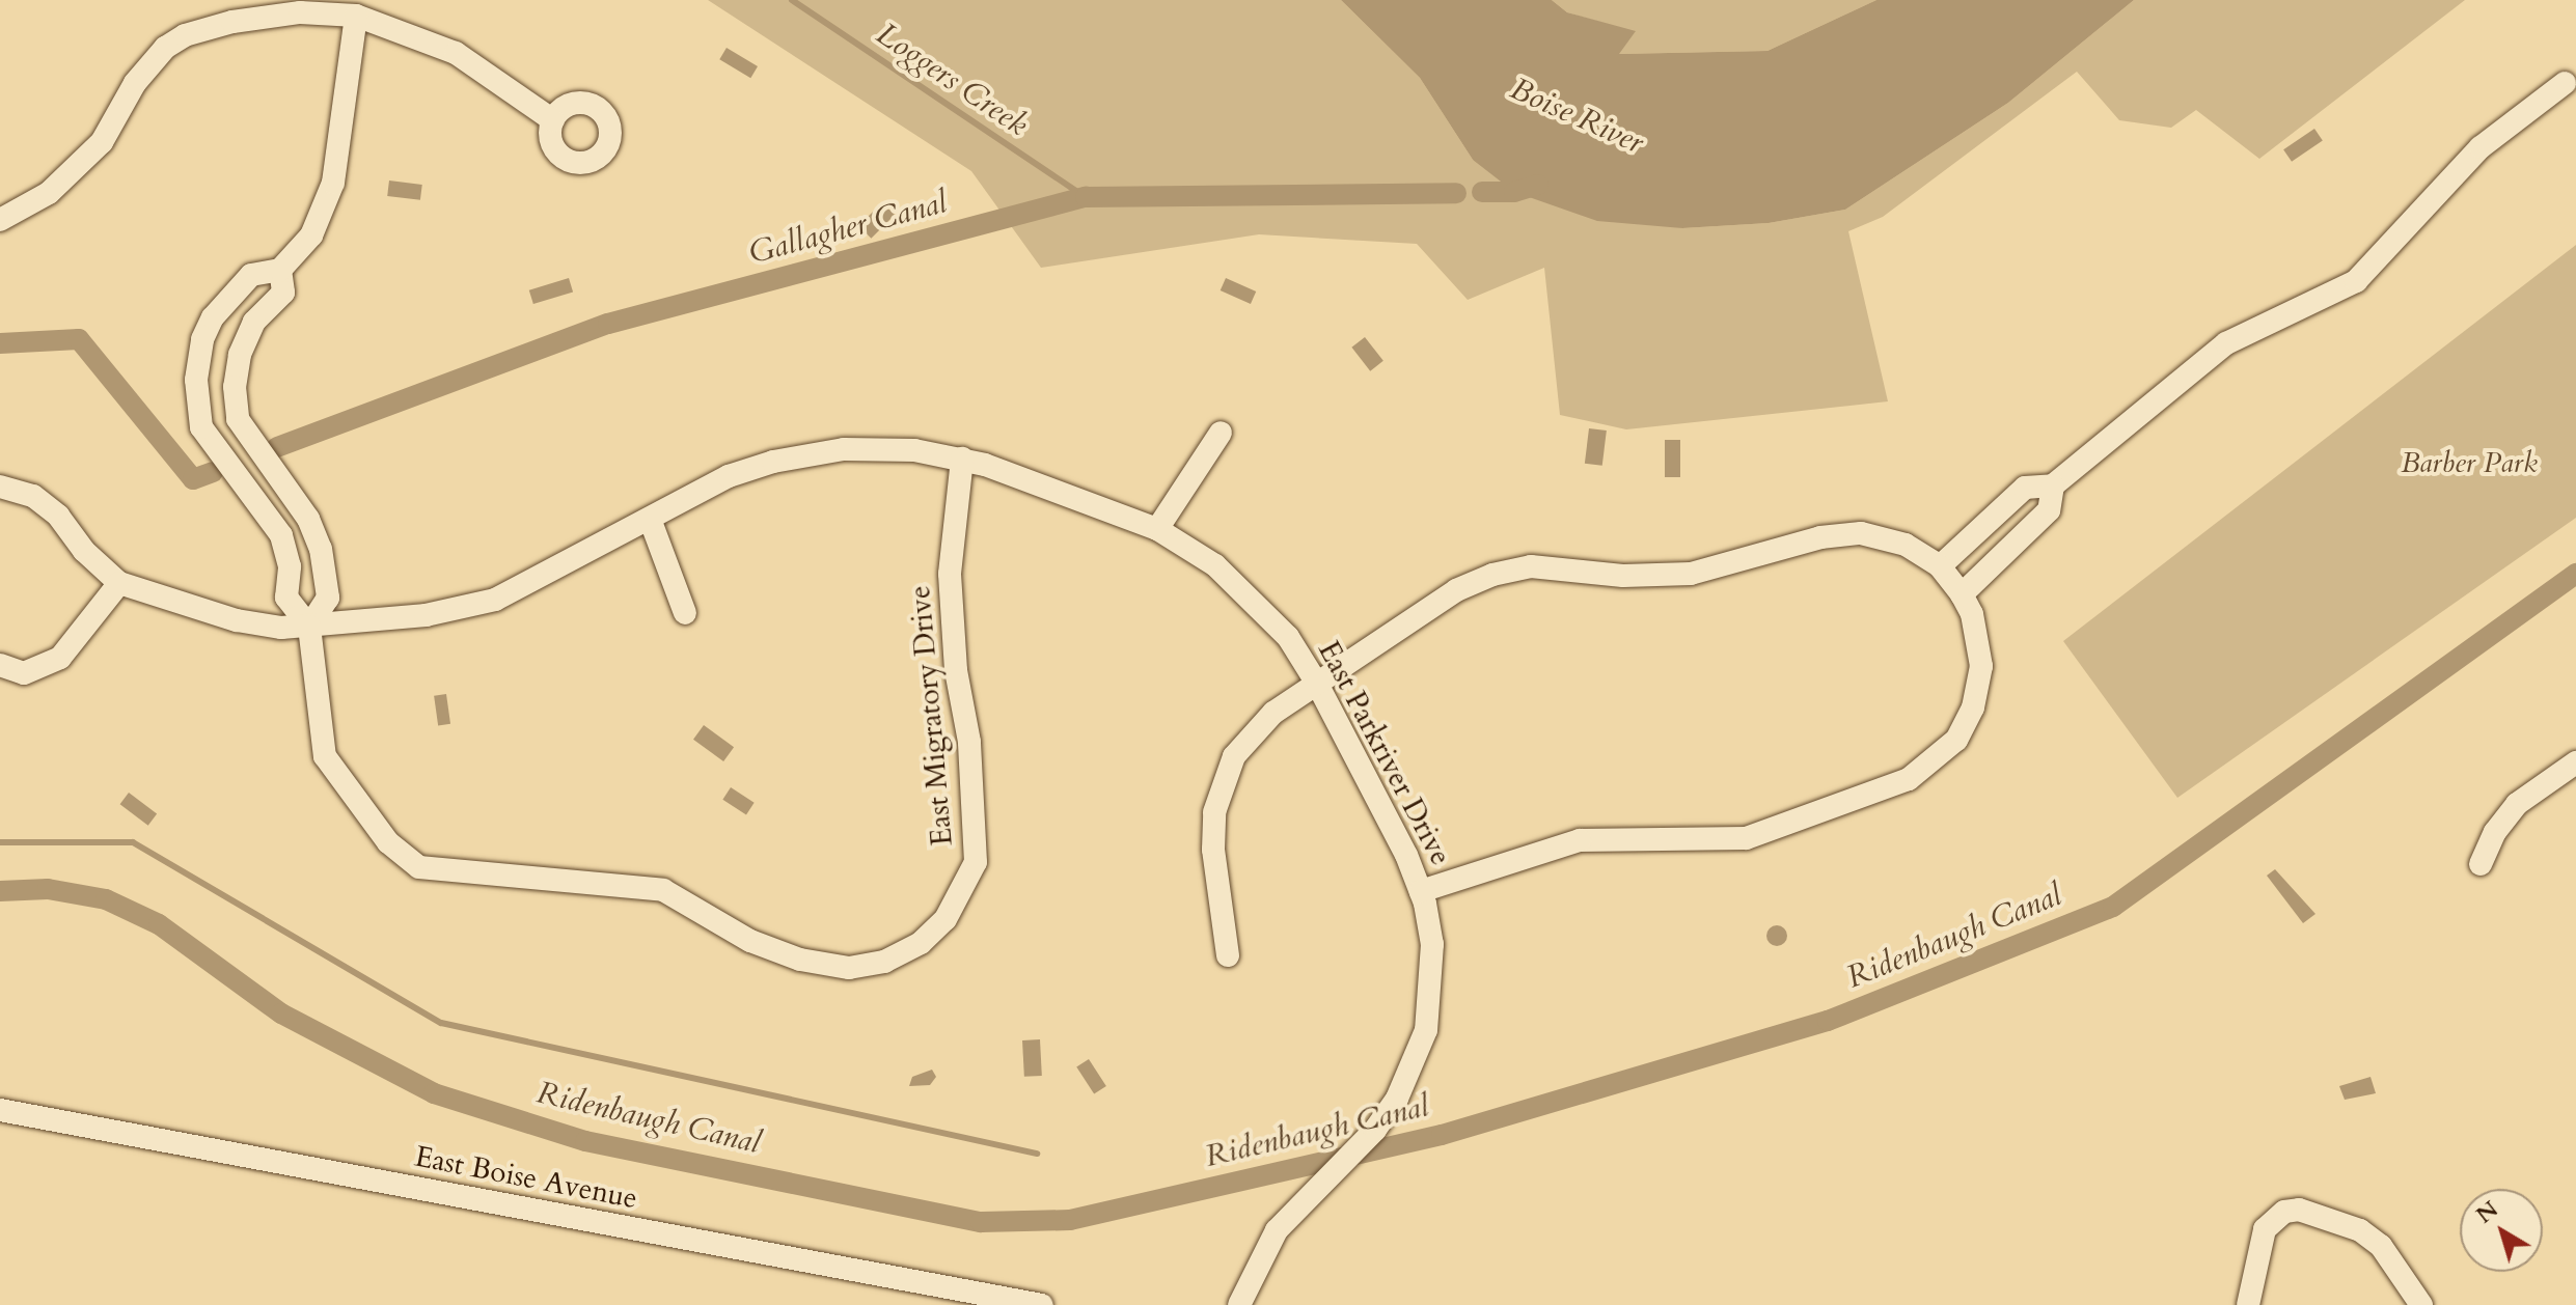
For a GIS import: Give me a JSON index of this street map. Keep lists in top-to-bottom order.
{
  "streets": {
    "street": ["East Migratory Drive", "East Parkriver Drive", "East Boise Avenue"]
  },
  "crossings": [
    ["East Migratory Drive", "East Parkriver Drive"]
  ],
  "water": [
    "Loggers Creek",
    "Boise River",
    "Gallagher Canal",
    "Ridenbaugh Canal"
  ],
  "parks": ["Barber Park"],
  "north": "top left"
}
